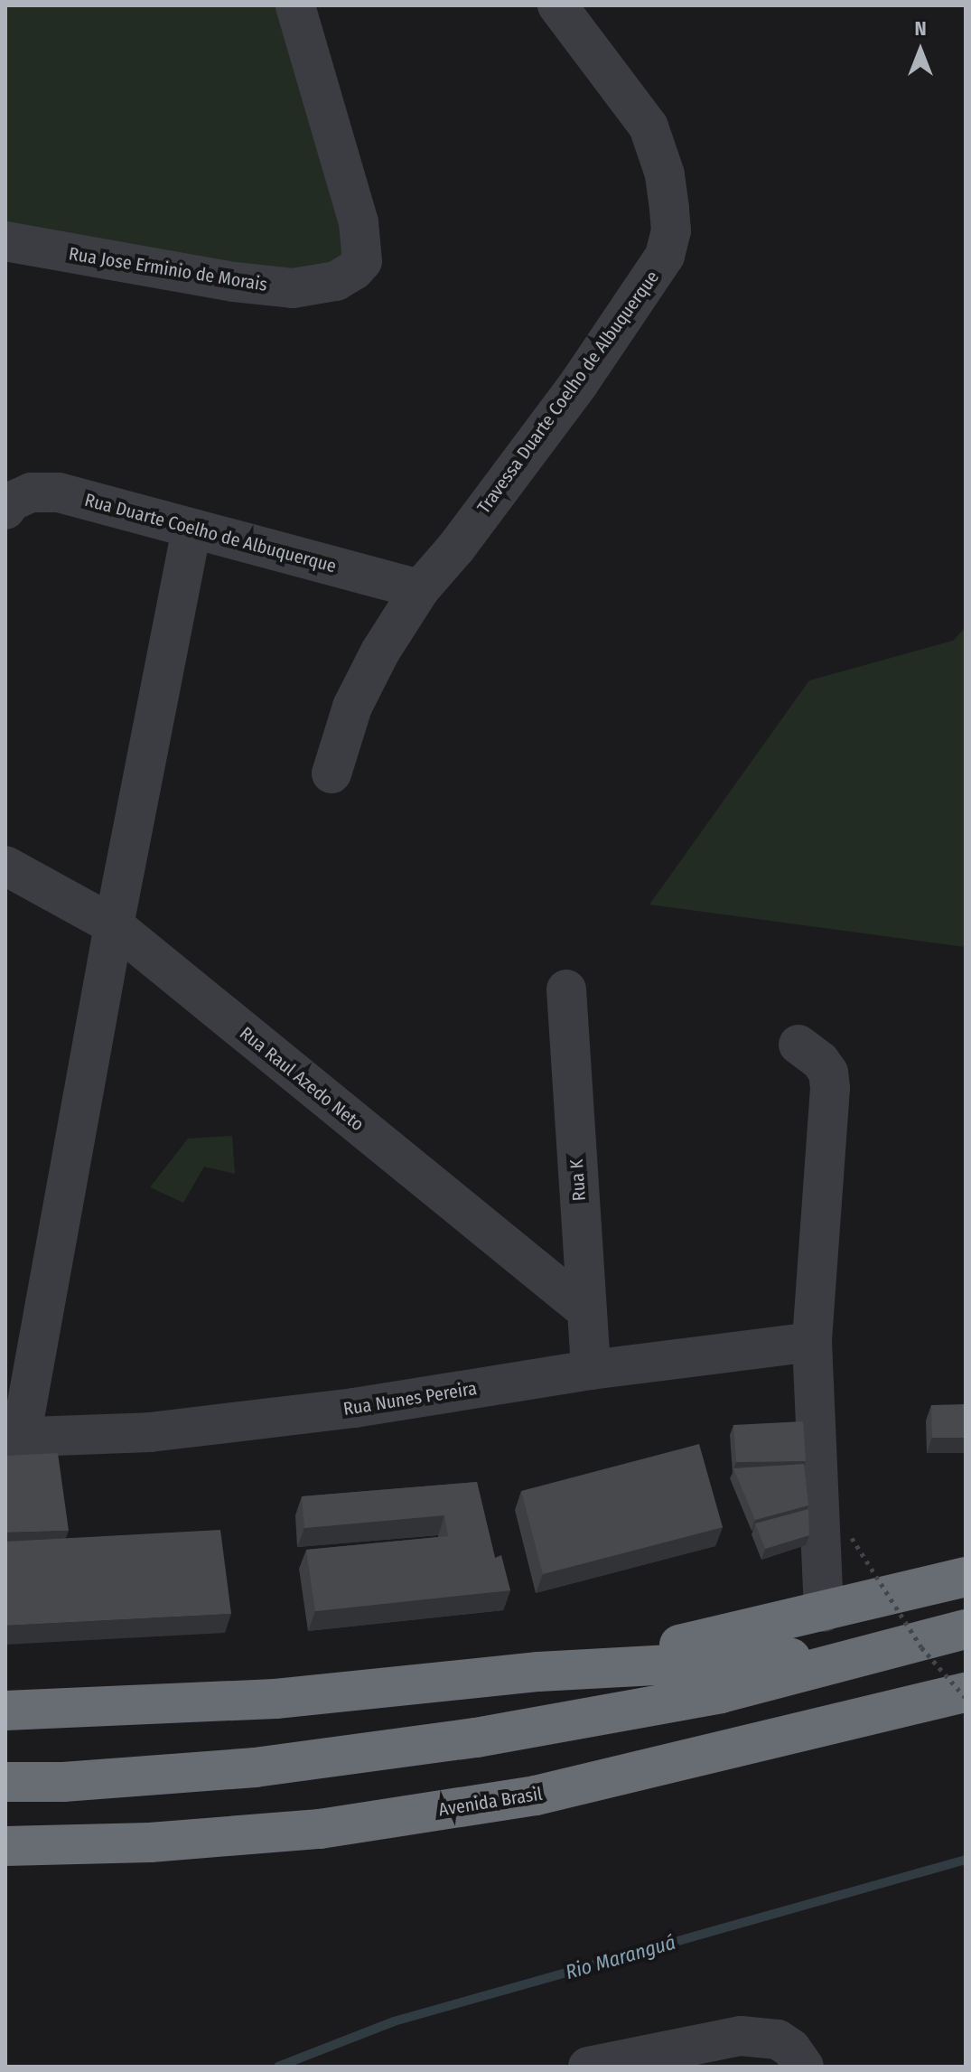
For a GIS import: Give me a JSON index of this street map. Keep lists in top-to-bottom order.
{
  "streets": {
    "highway": ["Avenida Brasil"],
    "street": [
      "Rua Jose Erminio de Morais",
      "Travessa Duarte Coelho de Albuquerque",
      "Rua Duarte Coelho de Albuquerque",
      "Rua Raul Azedo Neto",
      "Rua K",
      "Rua Nunes Pereira"
    ]
  },
  "crossings": [
    ["Travessa Duarte Coelho de Albuquerque", "Rua Duarte Coelho de Albuquerque"],
    ["Rua Raul Azedo Neto", "Rua K"],
    ["Rua K", "Rua Nunes Pereira"]
  ],
  "water": ["Rio Maranguá"],
  "north": "top"
}
